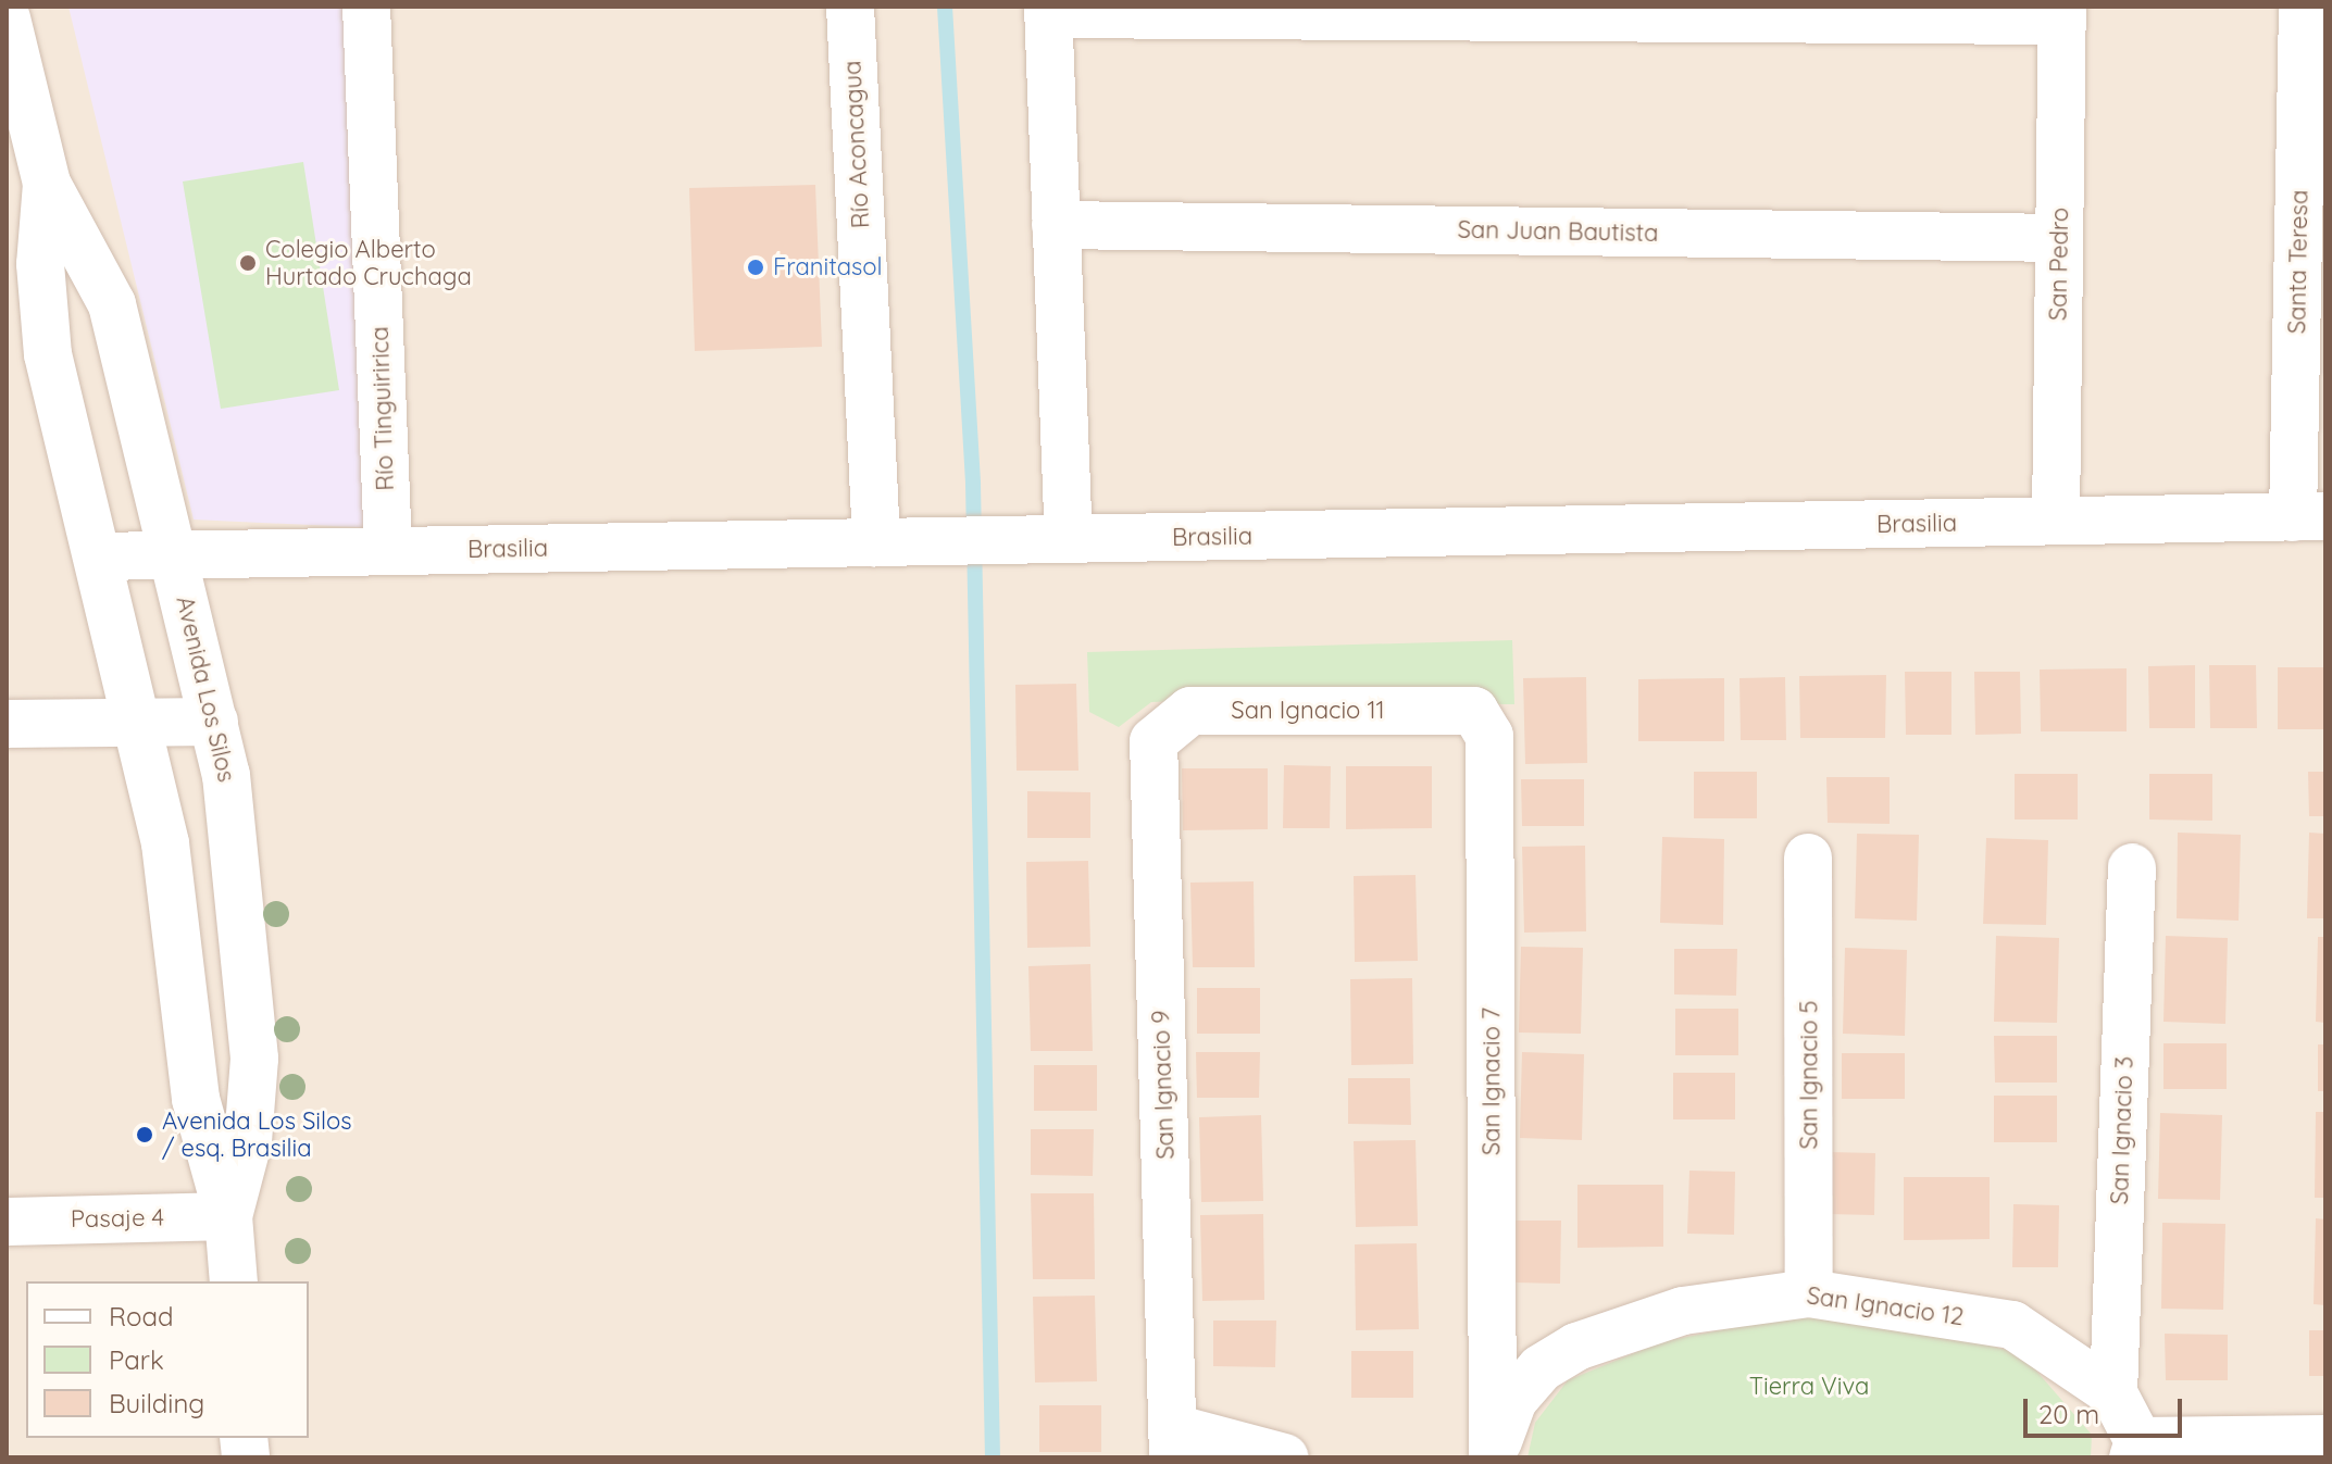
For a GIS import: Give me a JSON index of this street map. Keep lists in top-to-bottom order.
{
  "streets": {
    "street": [
      "Río Aconcagua",
      "San Juan Bautista",
      "Santa Teresa",
      "San Pedro",
      "Río Tinguiririca",
      "Brasilia",
      "Avenida Los Silos",
      "San Ignacio 11",
      "San Ignacio 5",
      "San Ignacio 7",
      "San Ignacio 9",
      "San Ignacio 3",
      "Pasaje 4",
      "San Ignacio 12"
    ]
  },
  "crossings": [
    ["Río Aconcagua", "Brasilia"],
    ["San Juan Bautista", "San Pedro"],
    ["Santa Teresa", "Brasilia"],
    ["San Pedro", "Brasilia"],
    ["Río Tinguiririca", "Brasilia"],
    ["Brasilia", "Avenida Los Silos"],
    ["Avenida Los Silos", "Pasaje 4"],
    ["San Ignacio 11", "San Ignacio 7"],
    ["San Ignacio 11", "San Ignacio 9"],
    ["San Ignacio 5", "San Ignacio 12"],
    ["San Ignacio 7", "San Ignacio 12"],
    ["San Ignacio 3", "San Ignacio 12"]
  ],
  "parks": ["Tierra Viva"],
  "places": ["Colegio Alberto Hurtado Cruchaga", "Franitasol", "Avenida Los Silos / esq. Brasilia"],
  "legend": ["Road", "Park", "Building"],
  "scale_bar": "20 m"
}
